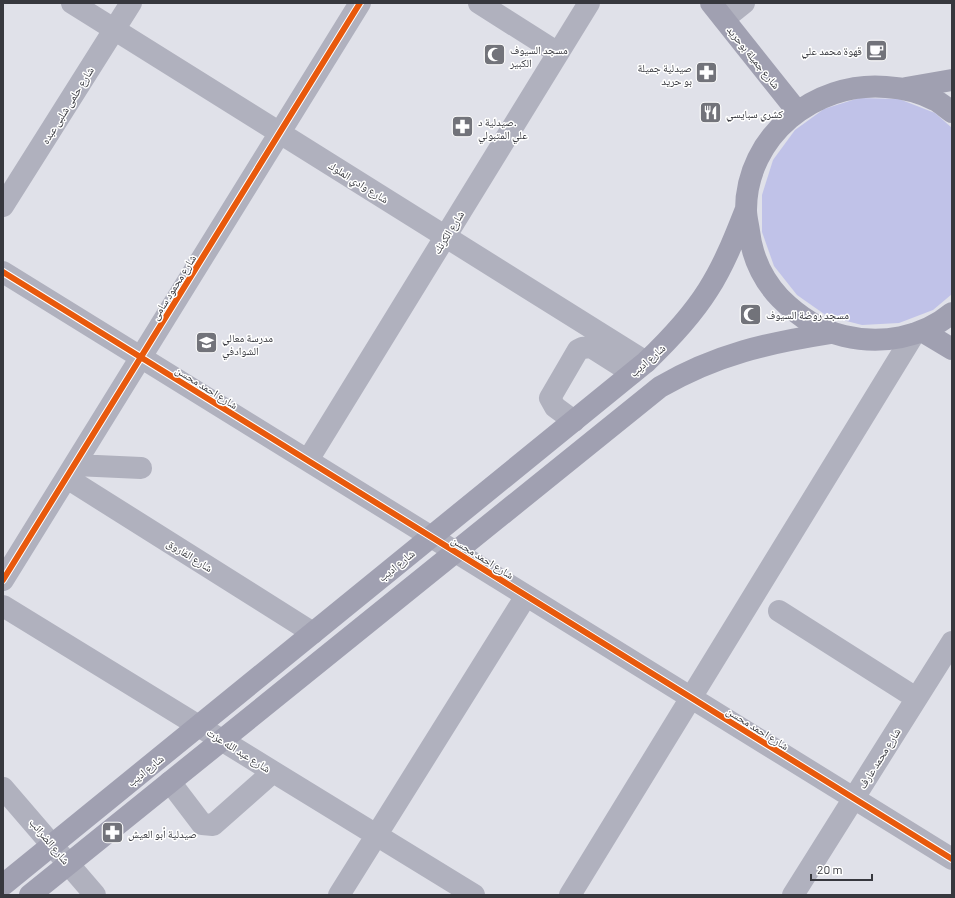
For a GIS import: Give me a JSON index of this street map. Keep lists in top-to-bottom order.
{
  "streets": {
    "main road": ["شارع جميلة بوحريد", "شارع اديب"],
    "street": [
      "شارع حلمى شلبى عبده",
      "شارع وادي الملوك",
      "شارع الكرنك",
      "شارع محمود سامى",
      "شارع احمد محسن",
      "شارع الفاروق",
      "شارع عبد الله عزت",
      "شارع محمد عارف",
      "شارع الضرائب"
    ]
  },
  "crossings": [
    ["شارع حلمى شلبى عبده", "شارع وادي الملوك"],
    ["شارع وادي الملوك", "شارع الكرنك"],
    ["شارع وادي الملوك", "شارع محمود سامى"],
    ["شارع وادي الملوك", "شارع اديب"],
    ["شارع الكرنك", "شارع احمد محسن"],
    ["شارع محمود سامى", "شارع احمد محسن"],
    ["شارع محمود سامى", "شارع الفاروق"],
    ["شارع اديب", "شارع احمد محسن"],
    ["شارع اديب", "شارع الفاروق"],
    ["شارع اديب", "شارع عبد الله عزت"],
    ["شارع اديب", "شارع الضرائب"],
    ["شارع احمد محسن", "شارع محمد عارف"]
  ],
  "places": {
    "cafe": ["قهوة محمد علي"],
    "mosque": ["مسجد السيوف الكبير", "مسجد روضة السيوف"],
    "pharmacy": ["صيدلية جميلة بو حريد", "صيدلية د. علي المتبولي", "صيدلية أبو العيش"],
    "restaurant": ["كشري سبايسي"],
    "school or university": ["مدرسة معالي الشوادفي"]
  },
  "scale_bar": "20 m"
}
